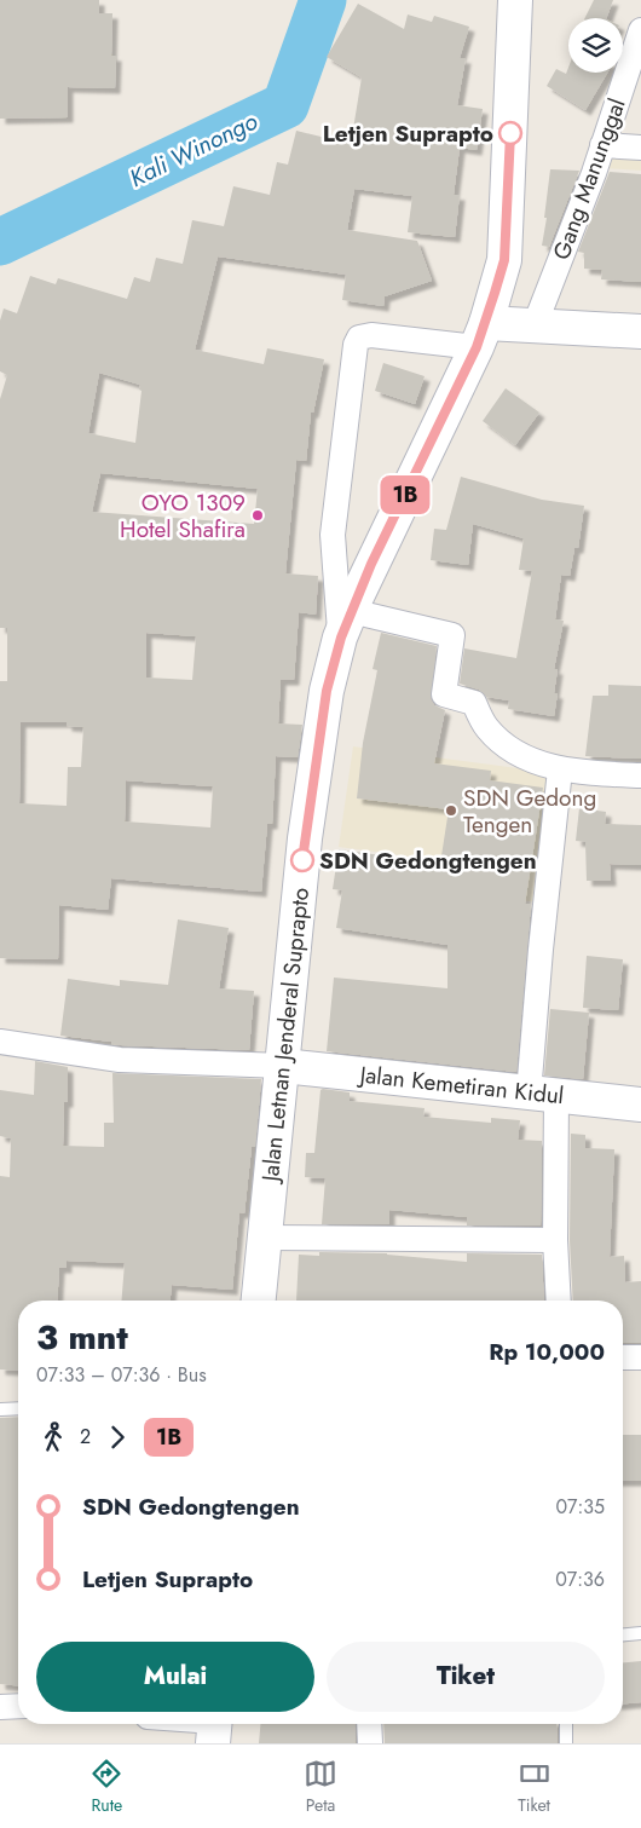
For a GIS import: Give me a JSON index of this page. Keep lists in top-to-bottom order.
{
  "streets": {
    "main road": ["Jalan Letnan Jenderal Suprapto", "Jalan Kemetiran Kidul"],
    "street": ["Gang Manunggal"]
  },
  "crossings": [
    ["Jalan Letnan Jenderal Suprapto", "Jalan Kemetiran Kidul"]
  ],
  "water": ["Kali Winongo"],
  "places": [
    "Letjen Suprapto",
    "OYO 1309 Hotel Shafira",
    "SDN Gedong Tengen",
    "SDN Gedongtengen"
  ],
  "lines": ["bus line 1B"],
  "page": {
    "on_map": "1B",
    "heading": ["3 mnt", "07:33 – 07:36 · Bus", "Rp 10,000"],
    "legs": ["2", "1B"],
    "list": [
      {
        "name": "SDN Gedongtengen",
        "value": "07:35"
      },
      {
        "name": "Letjen Suprapto",
        "value": "07:36"
      }
    ],
    "buttons": ["Mulai", "Tiket"],
    "tabs": ["Rute", "Peta", "Tiket"]
  }
}
